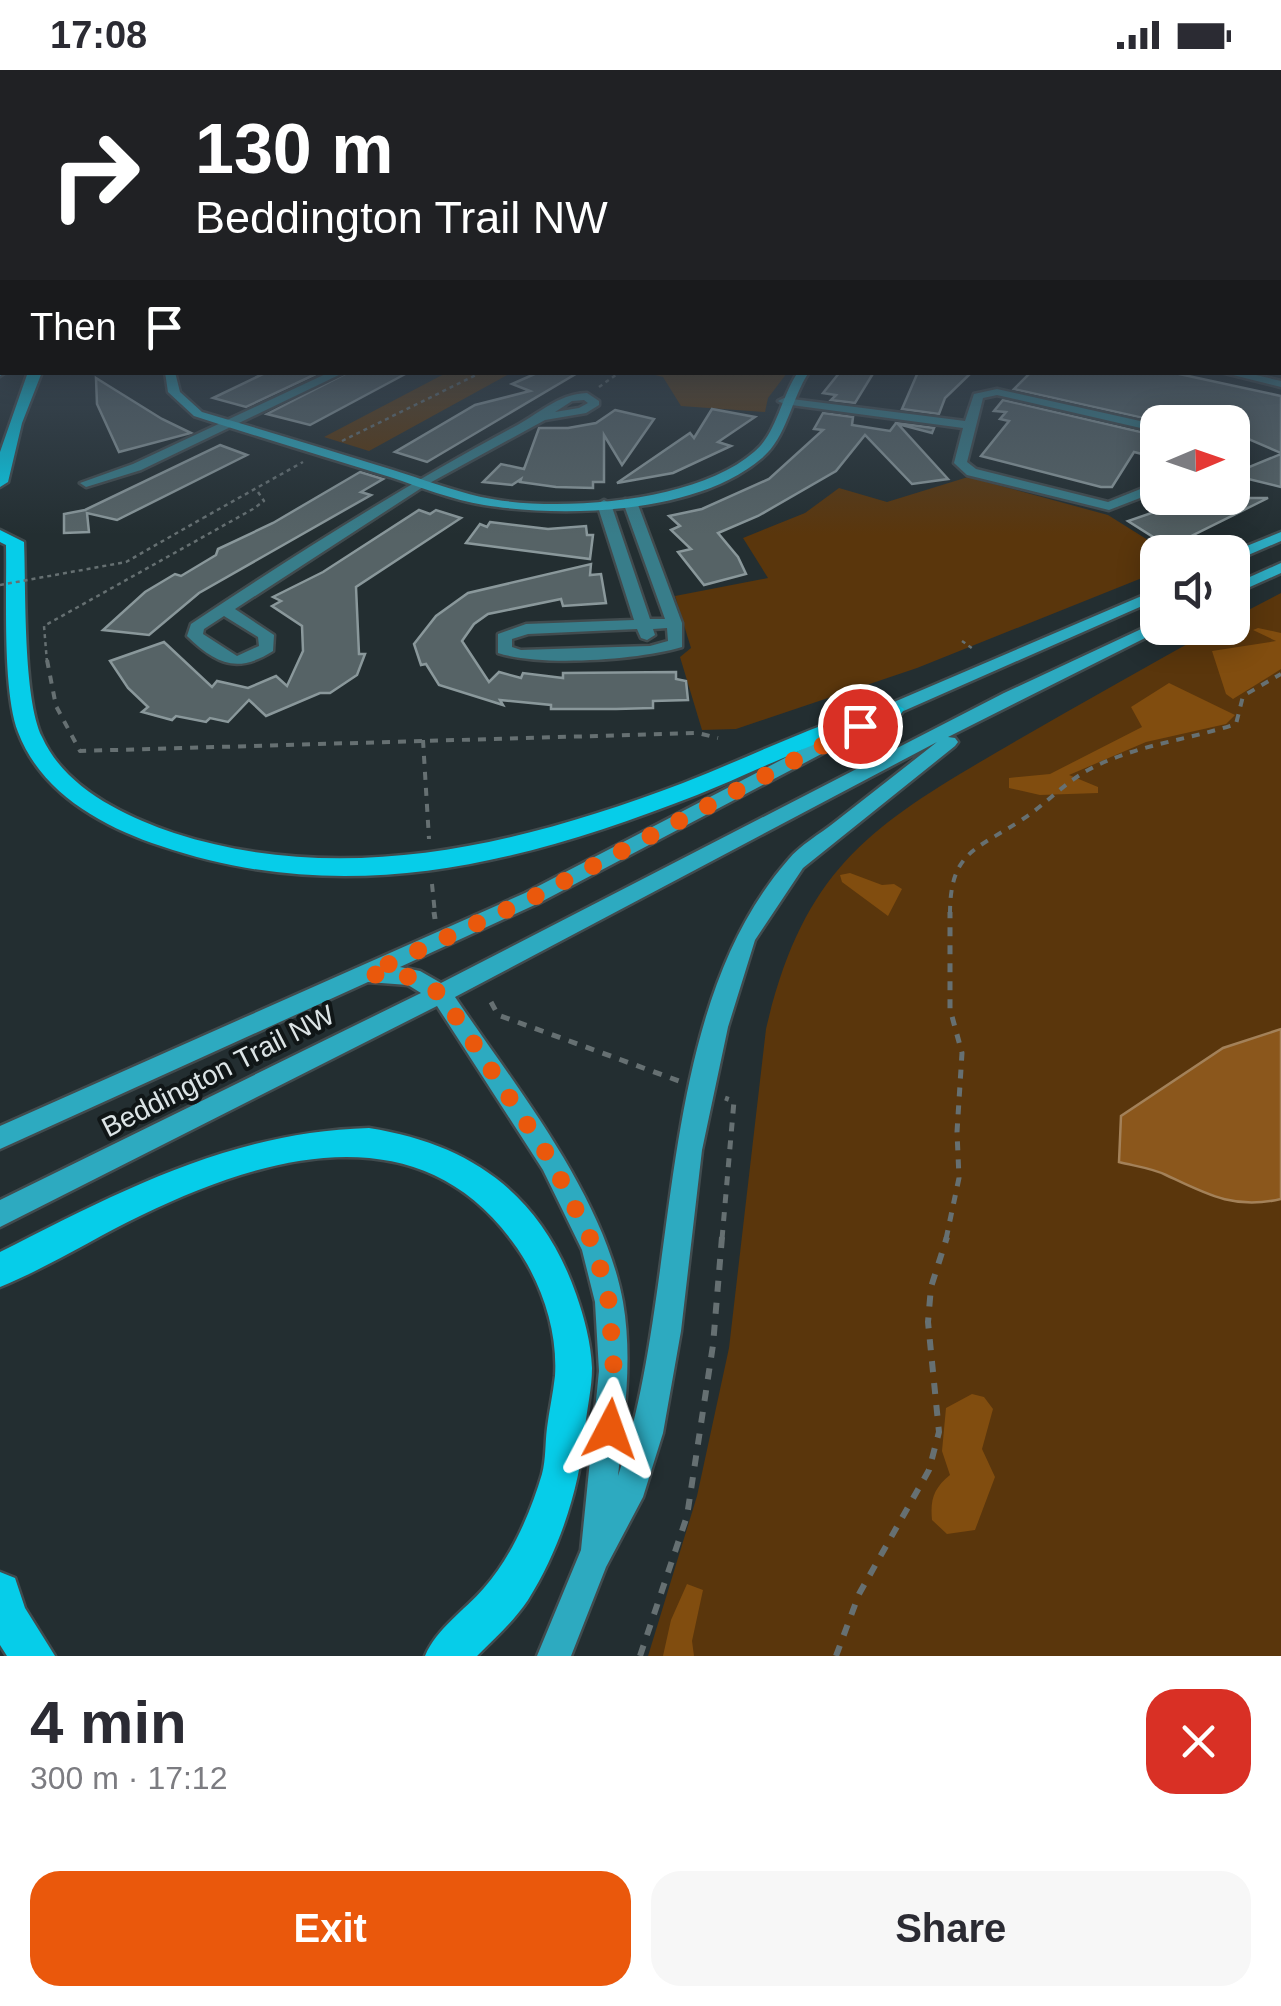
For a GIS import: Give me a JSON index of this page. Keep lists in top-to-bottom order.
{
  "streets": {
    "main road": ["Beddington Trail NW"]
  },
  "north": "right",
  "page": {
    "status": "17:08",
    "turn": ["130 m", "Beddington Trail NW"],
    "then": "Then",
    "heading": ["4 min", "300 m · 17:12"],
    "buttons": ["Exit", "Share"]
  }
}
